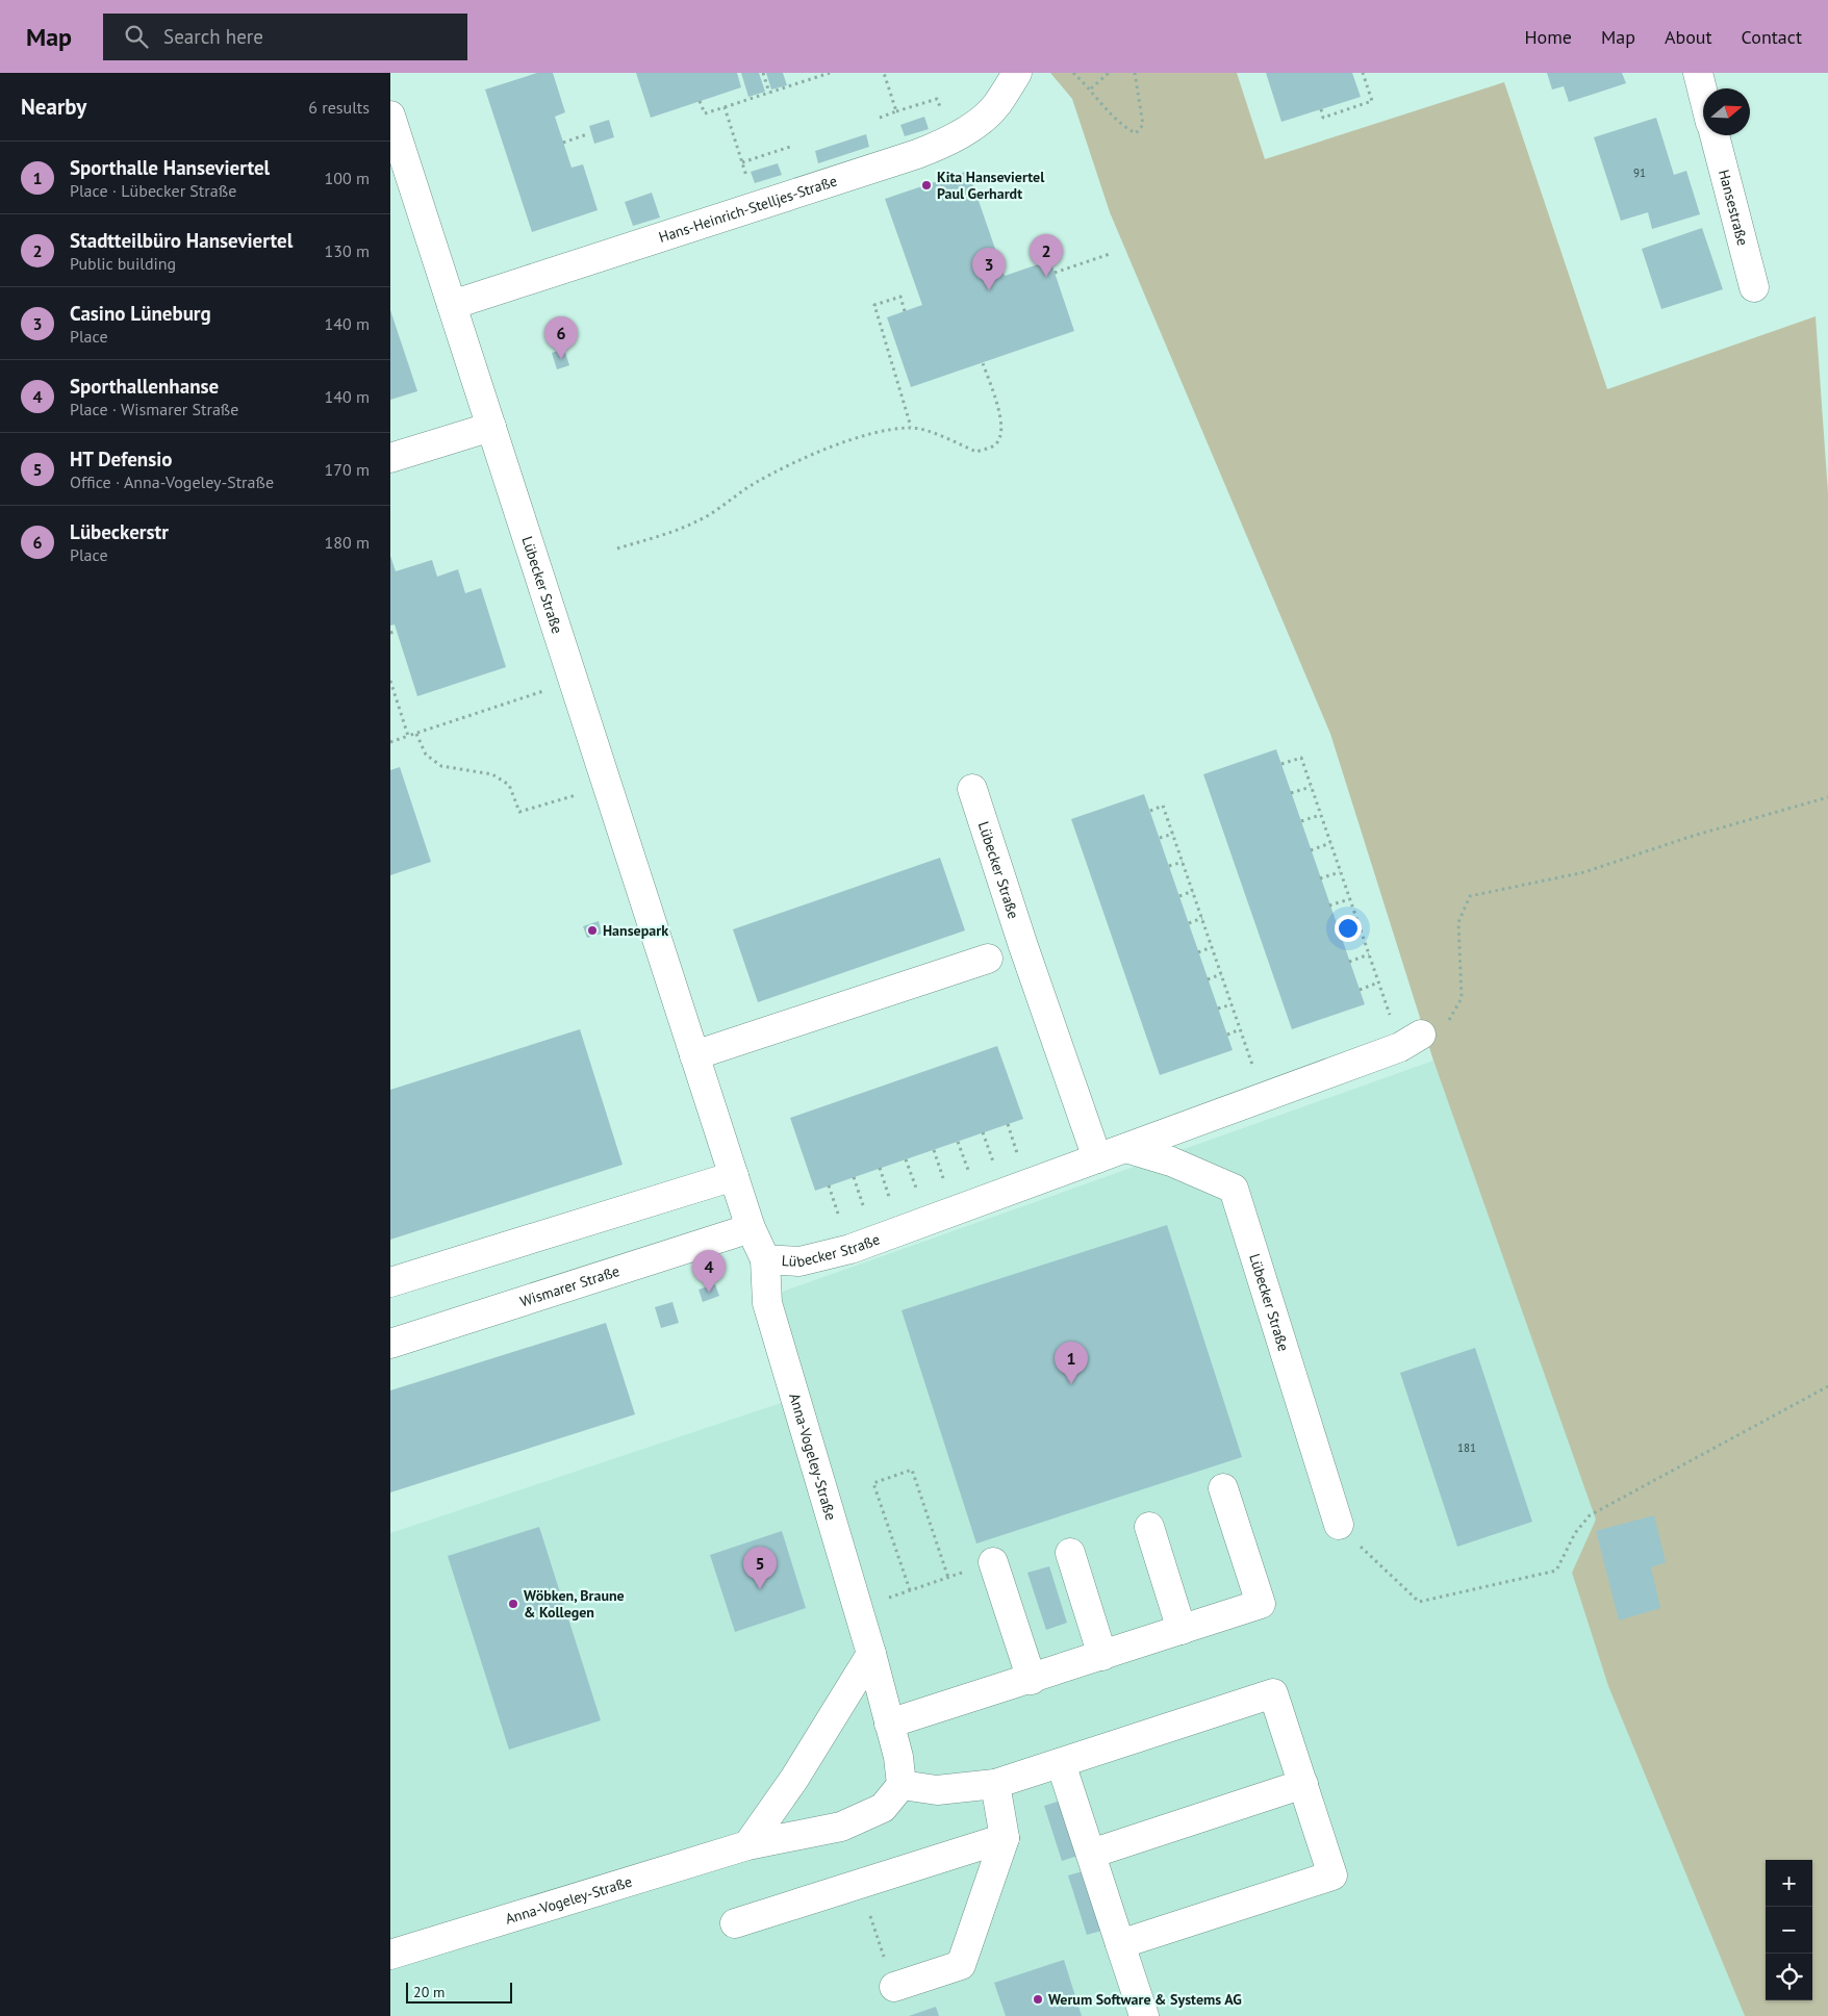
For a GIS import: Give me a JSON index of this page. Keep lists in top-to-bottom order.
{
  "streets": {
    "street": [
      "Hansestraße",
      "Hans-Heinrich-Stelljes-Straße",
      "Lübecker Straße",
      "Wismarer Straße",
      "Anna-Vogeley-Straße"
    ]
  },
  "crossings": [
    ["Hans-Heinrich-Stelljes-Straße", "Lübecker Straße"],
    ["Lübecker Straße", "Wismarer Straße"],
    ["Lübecker Straße", "Anna-Vogeley-Straße"]
  ],
  "places": [
    "Kita Hanseviertel Paul Gerhardt",
    "Hansepark",
    "Wöbken, Braune & Kollegen",
    "Werum Software & Systems AG"
  ],
  "house_numbers": ["91", "181"],
  "scale_bar": "20 m",
  "north": "right",
  "page": {
    "header": "Map",
    "search": "Search here",
    "nav": [
      "Home",
      "Map",
      "About",
      "Contact"
    ],
    "heading": ["Nearby", "6 results"],
    "list": [
      {
        "mark": "1",
        "name": "Sporthalle Hanseviertel",
        "note": "Place · Lübecker Straße",
        "value": "100 m"
      },
      {
        "mark": "2",
        "name": "Stadtteilbüro Hanseviertel",
        "note": "Public building",
        "value": "130 m"
      },
      {
        "mark": "3",
        "name": "Casino Lüneburg",
        "note": "Place",
        "value": "140 m"
      },
      {
        "mark": "4",
        "name": "Sporthallenhanse",
        "note": "Place · Wismarer Straße",
        "value": "140 m"
      },
      {
        "mark": "5",
        "name": "HT Defensio",
        "note": "Office · Anna-Vogeley-Straße",
        "value": "170 m"
      },
      {
        "mark": "6",
        "name": "Lübeckerstr",
        "note": "Place",
        "value": "180 m"
      }
    ],
    "pins": [
      "2",
      "3",
      "6",
      "4",
      "1",
      "5"
    ],
    "map_buttons": ["+", "−"],
    "scale": "20 m"
  }
}
